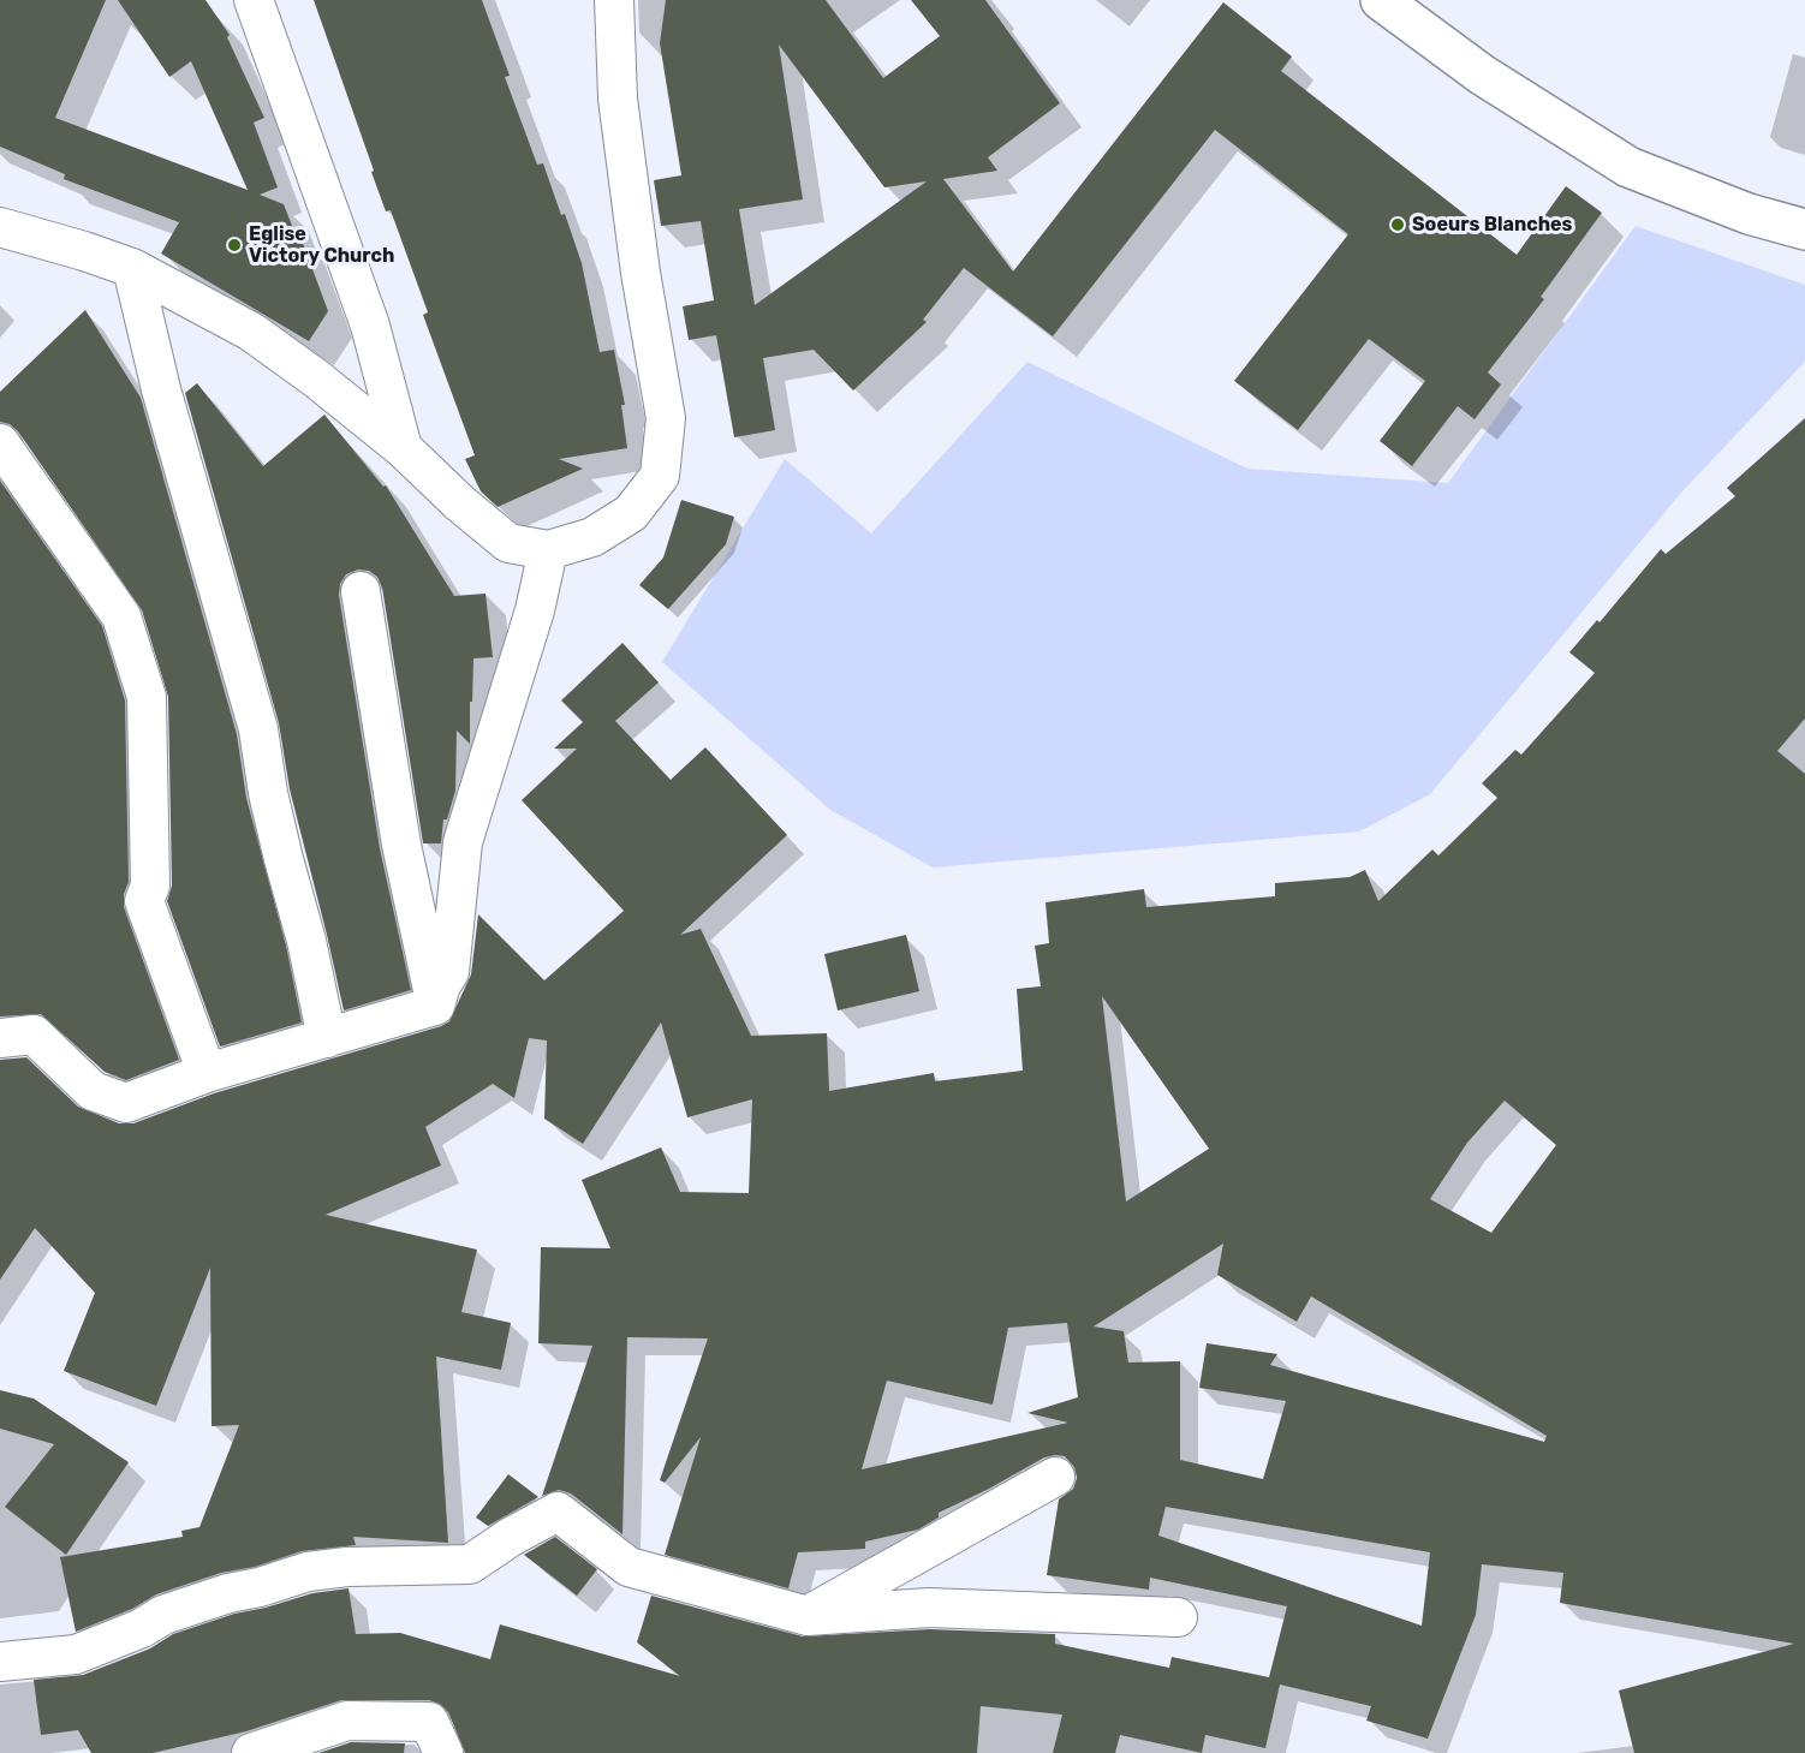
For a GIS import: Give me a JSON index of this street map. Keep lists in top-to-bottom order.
{
  "places": ["Soeurs Blanches", "Eglise Victory Church"]
}
